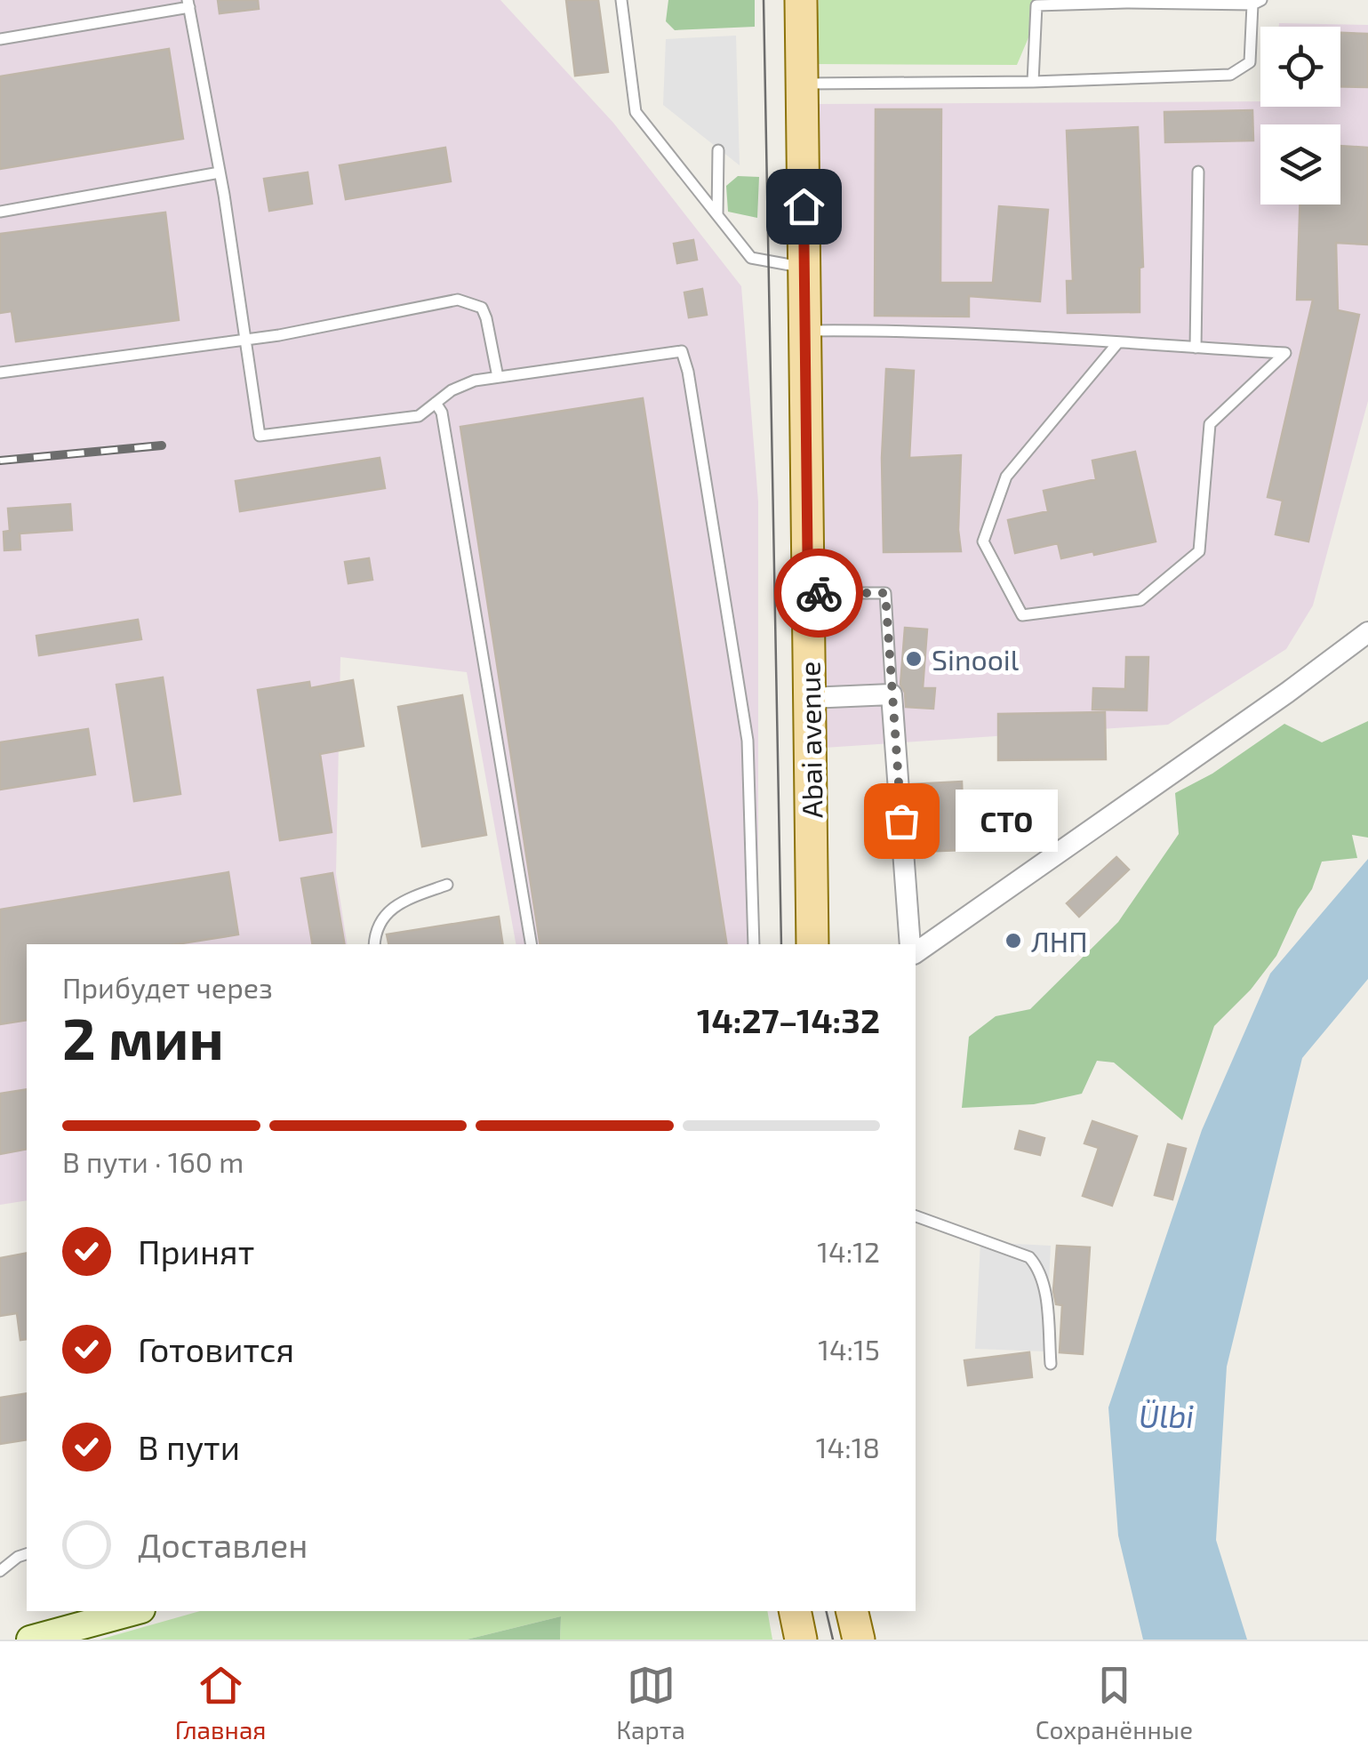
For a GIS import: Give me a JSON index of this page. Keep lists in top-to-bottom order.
{
  "streets": {
    "main road": ["Abai avenue"]
  },
  "water": ["Ülbi"],
  "places": ["Sinooil", "СТО", "ЛНП"],
  "page": {
    "bubble": "СТО",
    "heading": ["2 мин", "Прибудет через", "14:27–14:32"],
    "bar": "В пути · 160 m",
    "list": [
      ["Принят", "14:12"],
      ["Готовится", "14:15"],
      ["В пути", "14:18"],
      "Доставлен"
    ],
    "tabs": ["Главная", "Карта", "Сохранённые"]
  }
}
